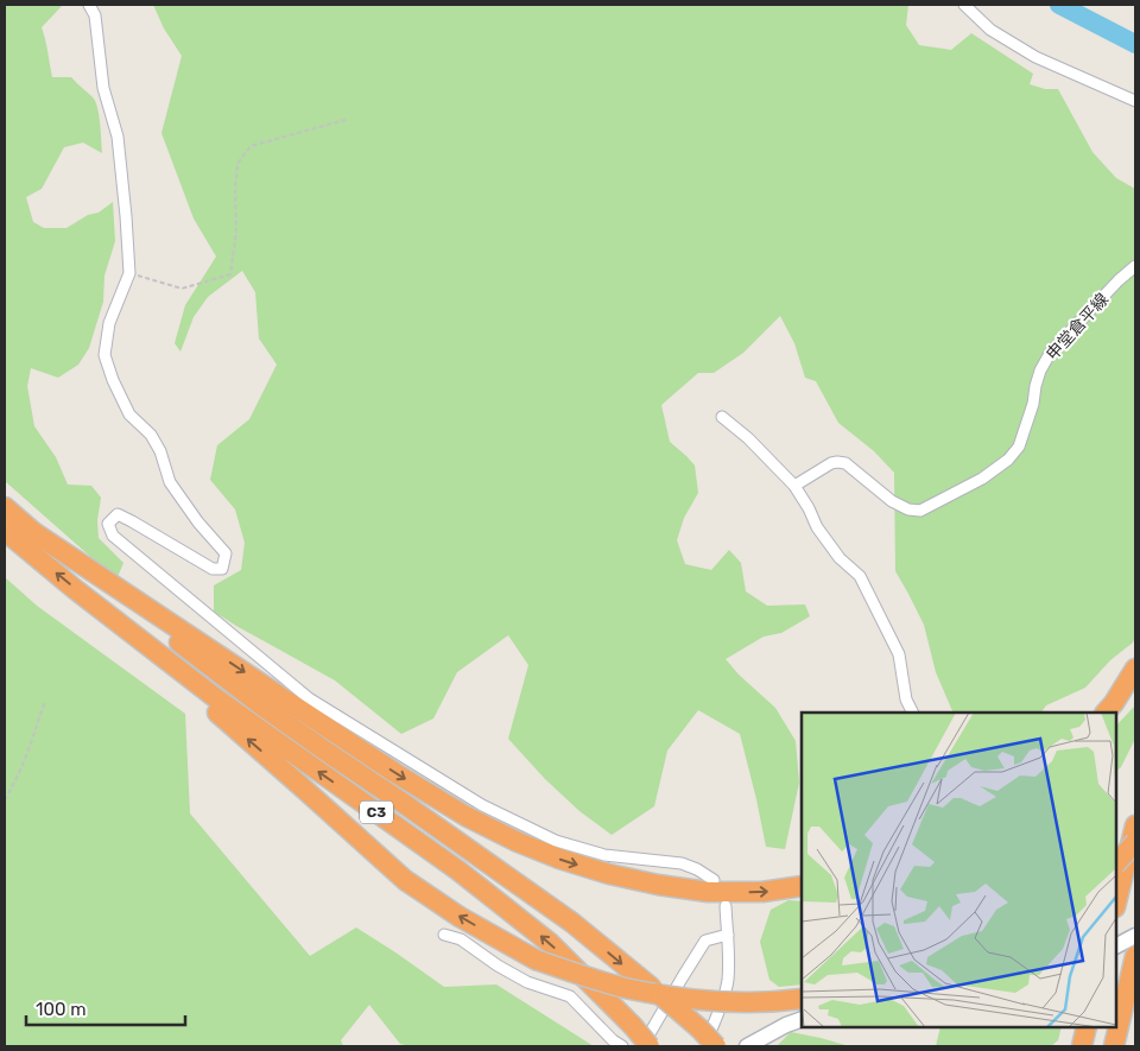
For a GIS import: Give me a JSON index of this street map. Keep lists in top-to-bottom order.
{
  "streets": {
    "highway": ["C3"],
    "street": ["申堂倉平線"]
  },
  "scale_bar": "100 m"
}
